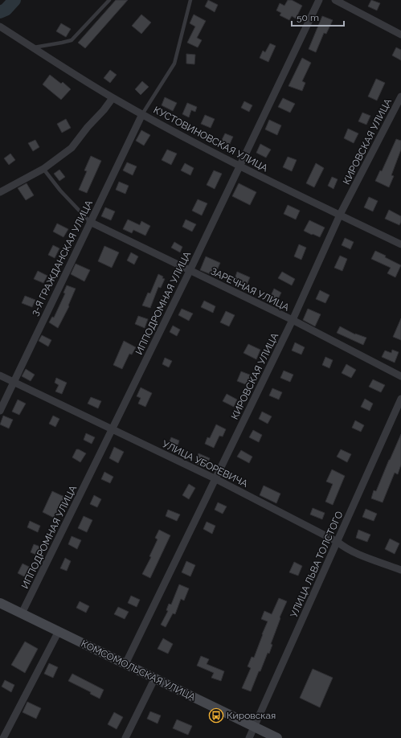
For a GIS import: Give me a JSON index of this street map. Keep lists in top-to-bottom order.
{
  "streets": {
    "main road": ["КОМСОМОЛЬСКАЯ УЛИЦА"],
    "street": [
      "КУСТОВИНОВСКАЯ УЛИЦА",
      "КИРОВСКАЯ УЛИЦА",
      "3-Я ГРАЖДАНСКАЯ УЛИЦА",
      "ЗАРЕЧНАЯ УЛИЦА",
      "ИППОДРОМНАЯ УЛИЦА",
      "УЛИЦА УБОРЕВИЧА",
      "УЛИЦА ЛЬВА ТОЛСТОГО"
    ]
  },
  "crossings": [
    ["КУСТОВИНОВСКАЯ УЛИЦА", "КИРОВСКАЯ УЛИЦА"],
    ["КУСТОВИНОВСКАЯ УЛИЦА", "3-Я ГРАЖДАНСКАЯ УЛИЦА"],
    ["КУСТОВИНОВСКАЯ УЛИЦА", "ИППОДРОМНАЯ УЛИЦА"],
    ["КИРОВСКАЯ УЛИЦА", "ЗАРЕЧНАЯ УЛИЦА"],
    ["КИРОВСКАЯ УЛИЦА", "УЛИЦА УБОРЕВИЧА"],
    ["КИРОВСКАЯ УЛИЦА", "КОМСОМОЛЬСКАЯ УЛИЦА"],
    ["3-Я ГРАЖДАНСКАЯ УЛИЦА", "ЗАРЕЧНАЯ УЛИЦА"],
    ["3-Я ГРАЖДАНСКАЯ УЛИЦА", "УЛИЦА УБОРЕВИЧА"],
    ["ЗАРЕЧНАЯ УЛИЦА", "ИППОДРОМНАЯ УЛИЦА"],
    ["ИППОДРОМНАЯ УЛИЦА", "УЛИЦА УБОРЕВИЧА"],
    ["ИППОДРОМНАЯ УЛИЦА", "КОМСОМОЛЬСКАЯ УЛИЦА"],
    ["УЛИЦА УБОРЕВИЧА", "УЛИЦА ЛЬВА ТОЛСТОГО"],
    ["УЛИЦА ЛЬВА ТОЛСТОГО", "КОМСОМОЛЬСКАЯ УЛИЦА"]
  ],
  "places": {
    "bus stop": ["Кировская"]
  },
  "scale_bar": "50 m"
}
